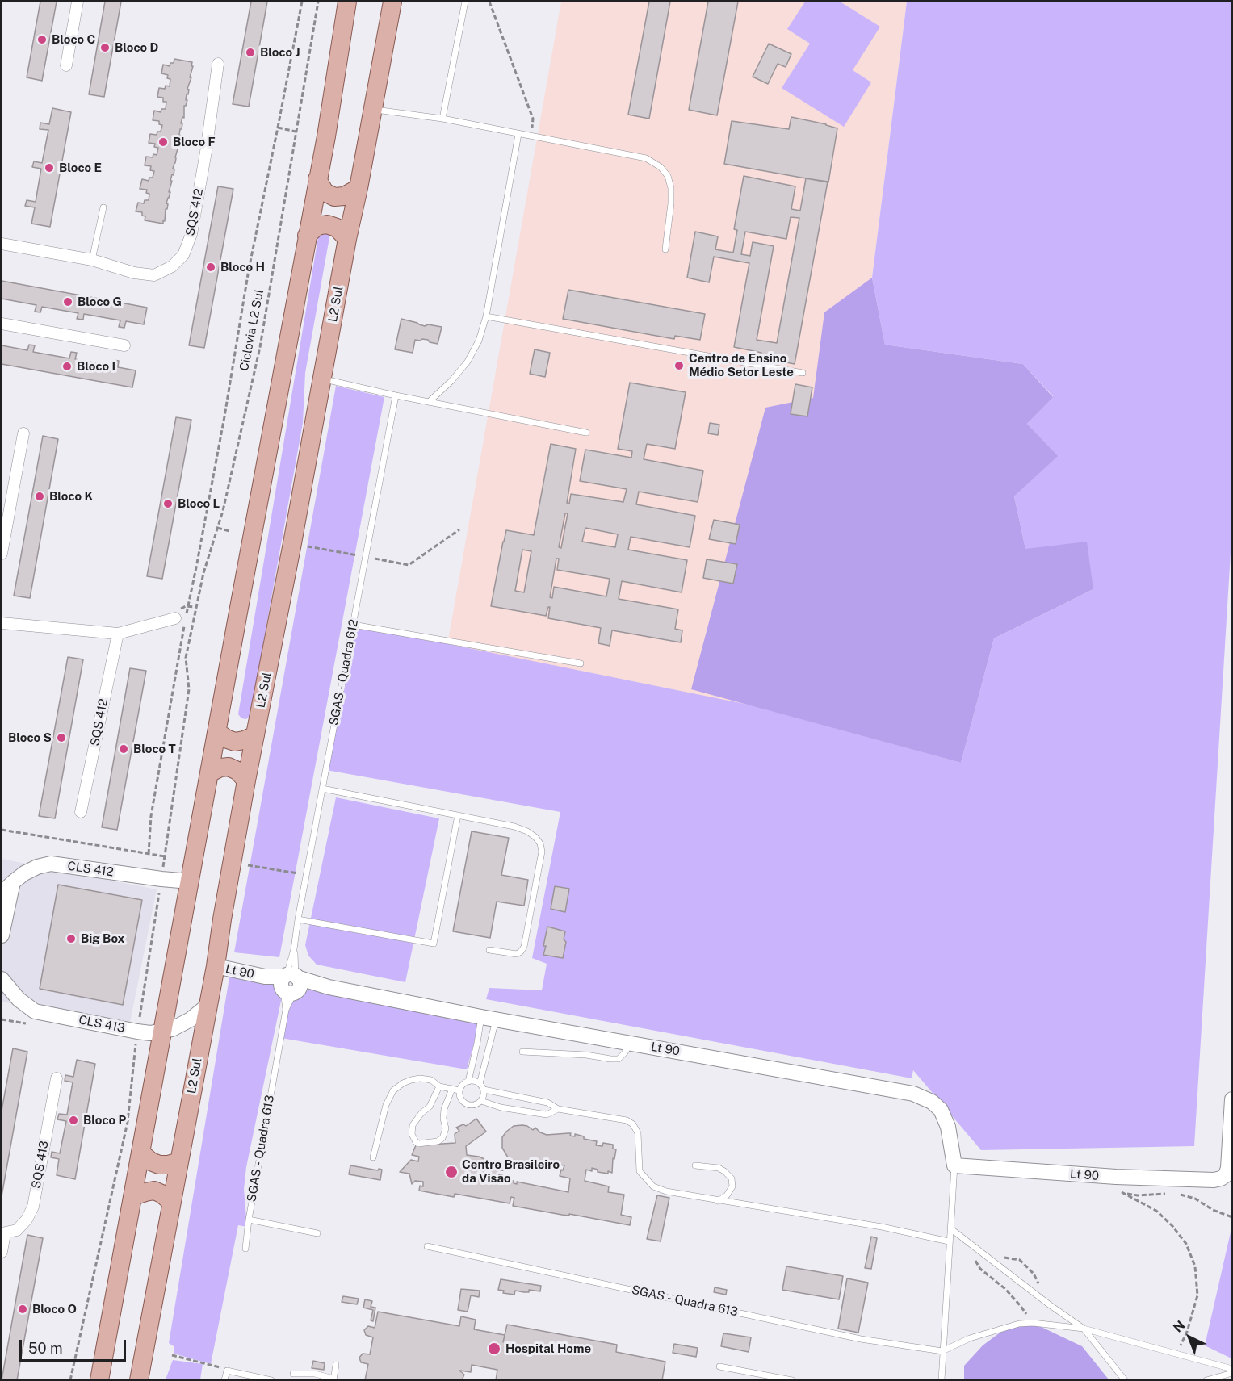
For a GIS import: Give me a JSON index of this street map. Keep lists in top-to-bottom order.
{
  "streets": {
    "main road": ["L2 Sul"],
    "street": [
      "SQS 412",
      "CLS 412",
      "Lt 90",
      "CLS 413",
      "SQS 413"
    ],
    "lane": ["SGAS - Quadra 612", "SGAS - Quadra 613"],
    "path": ["Ciclovia L2 Sul"]
  },
  "crossings": [
    ["L2 Sul", "Lt 90"],
    ["L2 Sul", "CLS 413"],
    ["SGAS - Quadra 612", "Lt 90"],
    ["SGAS - Quadra 612", "SGAS - Quadra 613"],
    ["Lt 90", "SGAS - Quadra 613"]
  ],
  "places": [
    "Bloco C",
    "Bloco D",
    "Bloco J",
    "Bloco F",
    "Bloco E",
    "Bloco H",
    "Bloco G",
    "Centro de Ensino Médio Setor Leste",
    "Bloco I",
    "Bloco K",
    "Bloco L",
    "Bloco S",
    "Bloco T",
    "Big Box",
    "Bloco P",
    "Centro Brasileiro da Visão",
    "Bloco O",
    "Hospital Home"
  ],
  "scale_bar": "50 m",
  "north": "top left"
}
